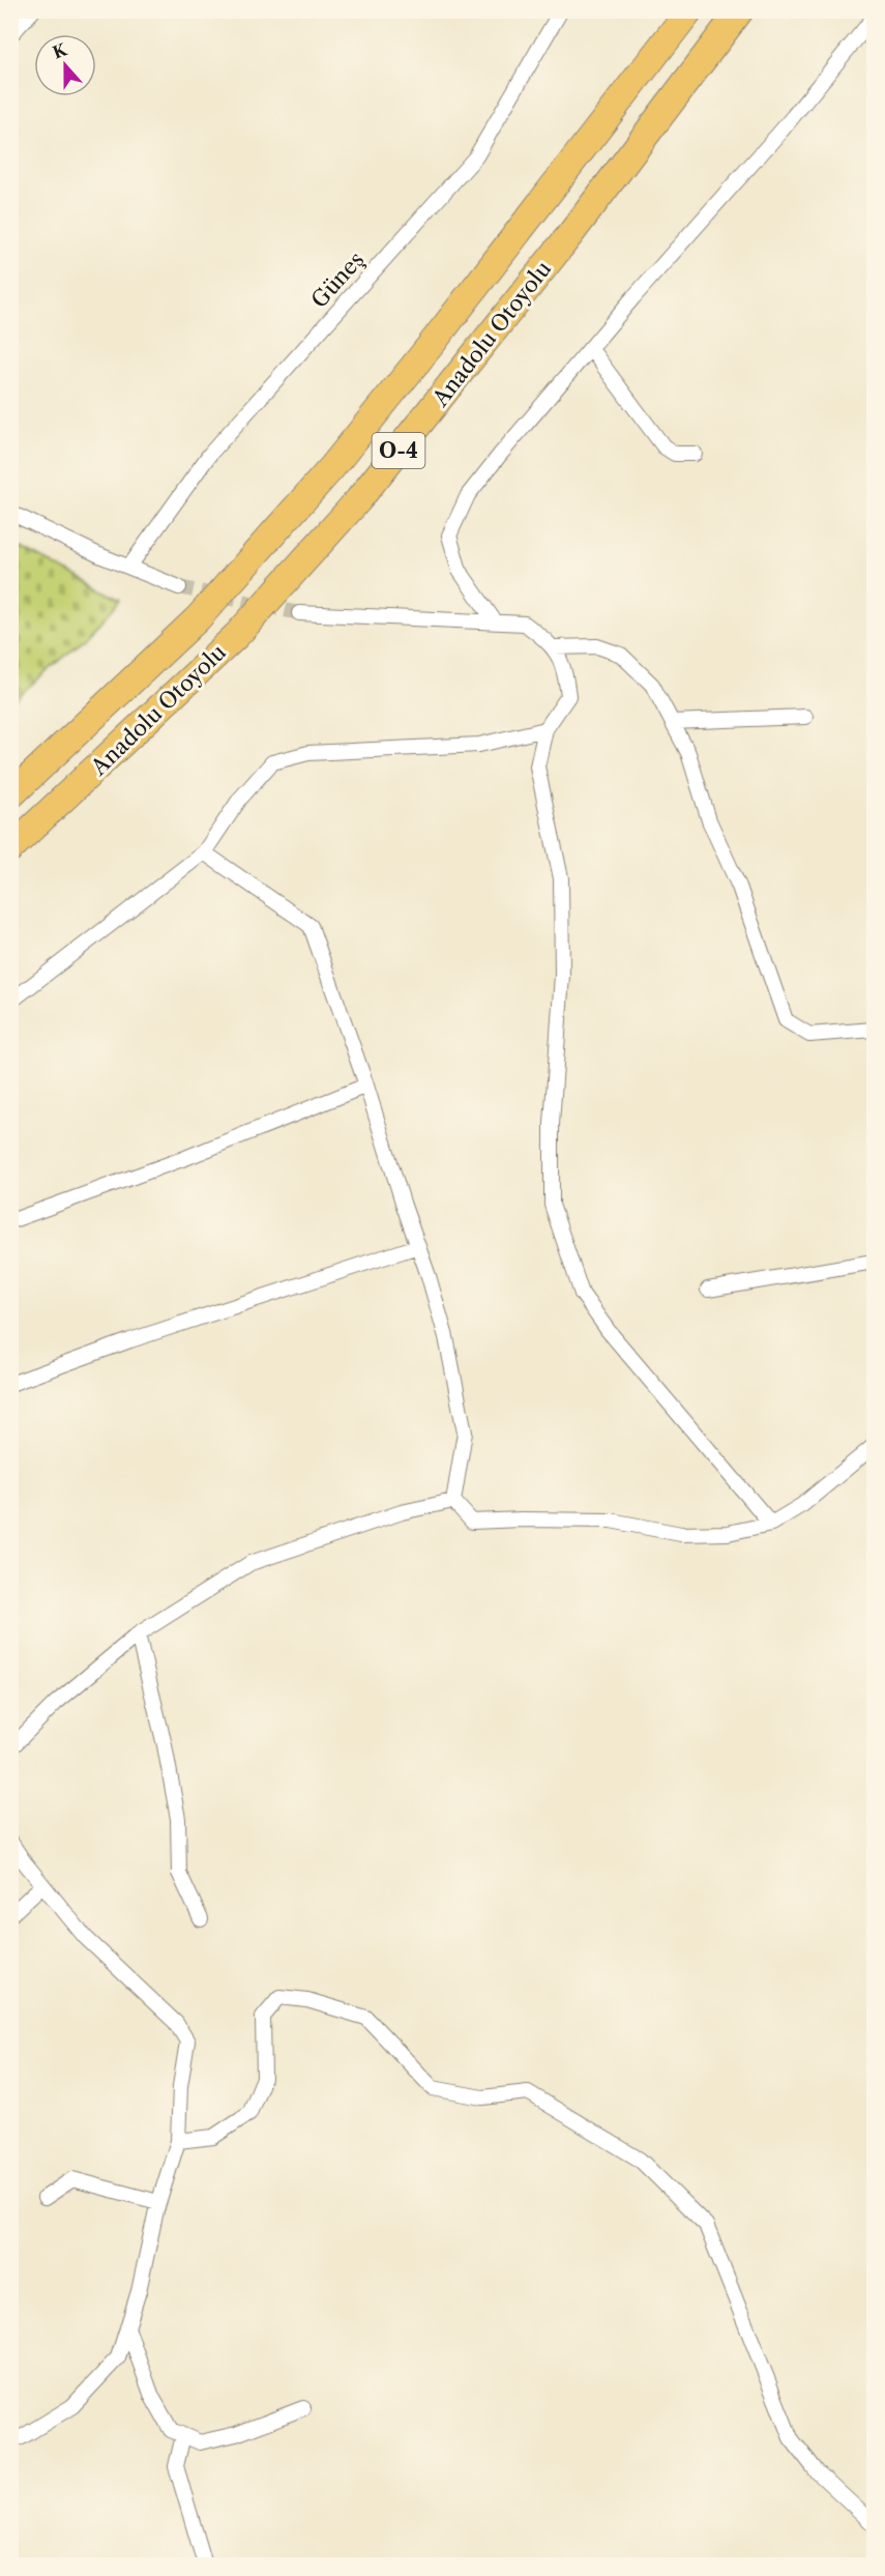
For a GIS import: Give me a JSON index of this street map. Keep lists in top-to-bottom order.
{
  "streets": {
    "highway": ["Anadolu Otoyolu", "O-4"],
    "street": ["Güneş"]
  },
  "north": "top"
}
